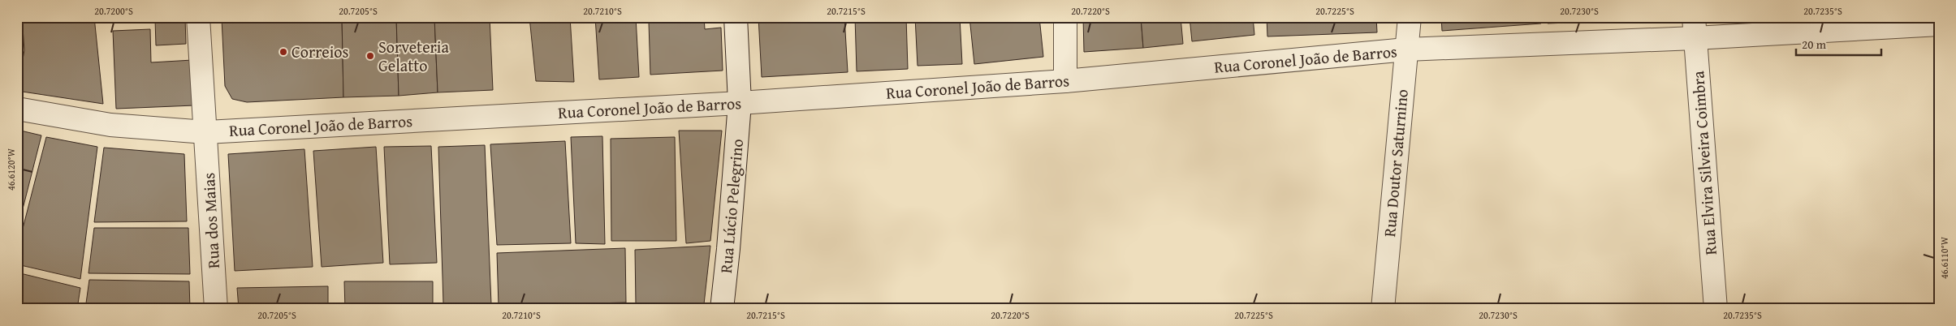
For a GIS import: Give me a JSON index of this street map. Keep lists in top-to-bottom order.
{
  "streets": {
    "street": [
      "Rua Coronel João de Barros",
      "Rua Doutor Saturnino",
      "Rua Elvira Silveira Coimbra",
      "Rua Lúcio Pelegrino",
      "Rua dos Maias"
    ]
  },
  "crossings": [
    ["Rua Coronel João de Barros", "Rua Doutor Saturnino"],
    ["Rua Coronel João de Barros", "Rua Elvira Silveira Coimbra"],
    ["Rua Coronel João de Barros", "Rua Lúcio Pelegrino"],
    ["Rua Coronel João de Barros", "Rua dos Maias"]
  ],
  "places": ["Correios", "Sorveteria Gelatto"],
  "scale_bar": "20 m",
  "coordinates": [
    "20.7200°S",
    "20.7205°S",
    "20.7210°S",
    "20.7215°S",
    "20.7220°S",
    "20.7225°S",
    "20.7230°S",
    "20.7235°S",
    "46.6120°W",
    "46.6110°W"
  ]
}
